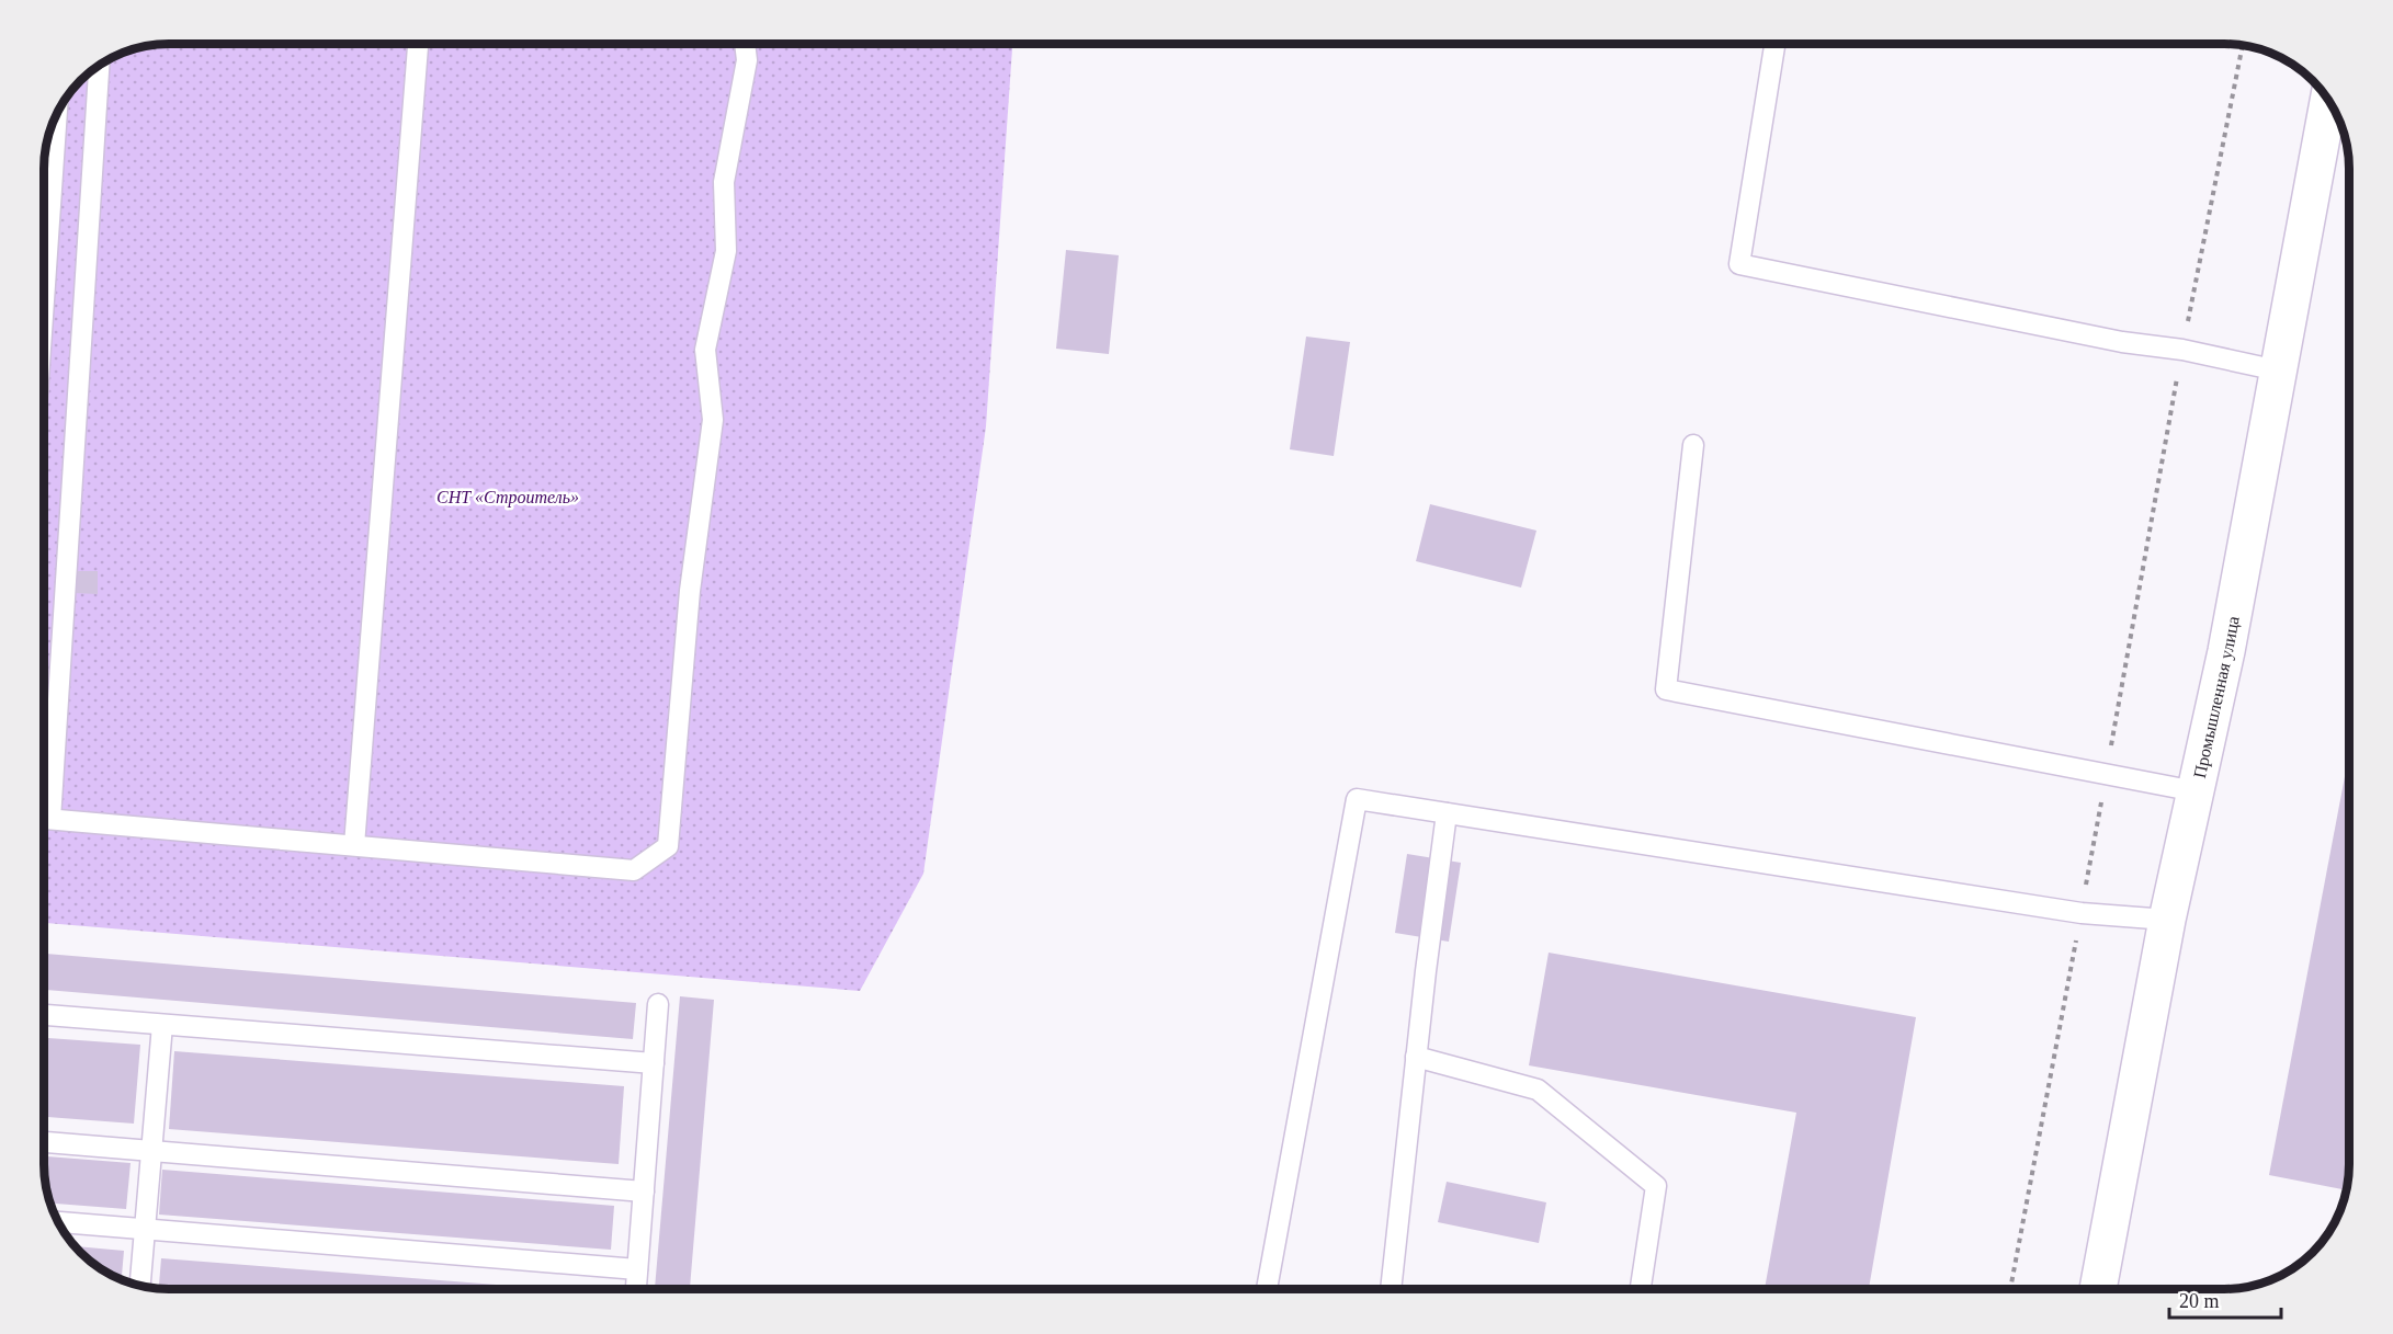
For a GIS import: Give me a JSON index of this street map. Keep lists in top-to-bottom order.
{
  "streets": {
    "street": ["Промышленная улица"]
  },
  "parks": ["СНТ «Строитель»"],
  "scale_bar": "20 m"
}
